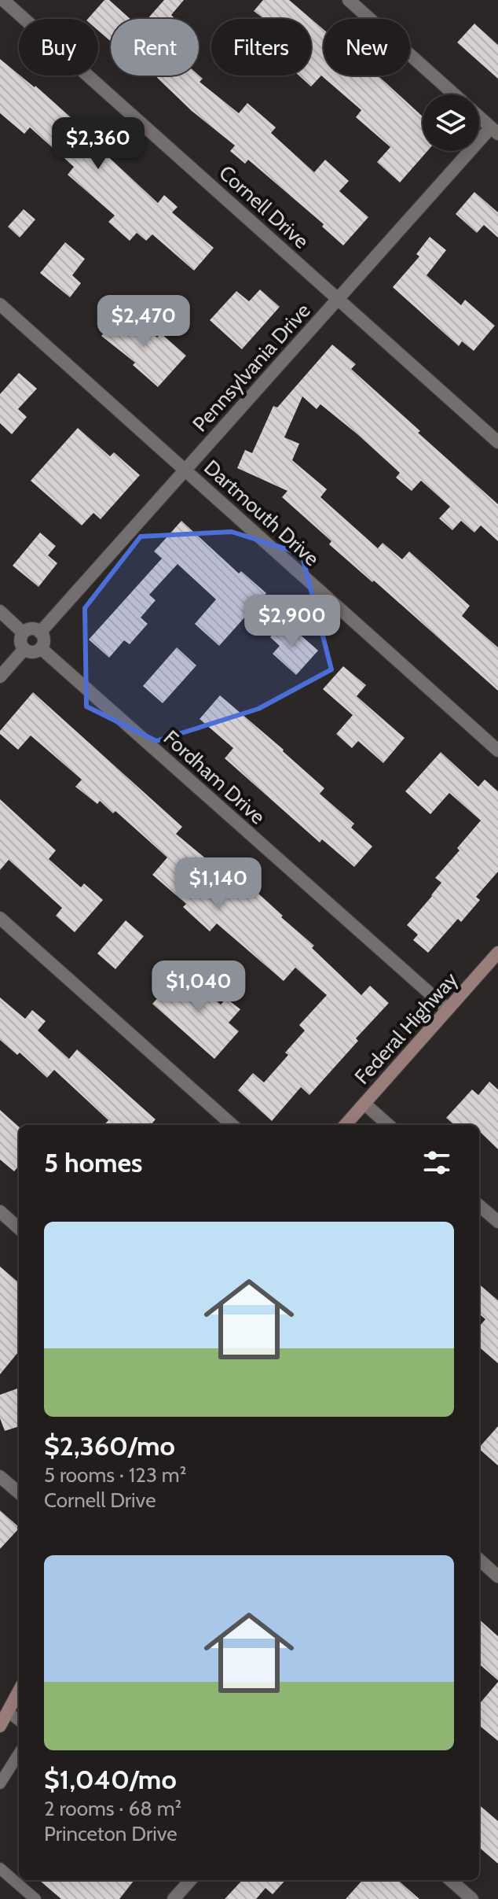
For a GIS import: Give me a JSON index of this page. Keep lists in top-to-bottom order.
{
  "streets": {
    "main road": ["Federal Highway"],
    "street": [
      "Cornell Drive",
      "Pennsylvania Drive",
      "Dartmouth Drive",
      "Fordham Drive"
    ]
  },
  "crossings": [
    ["Cornell Drive", "Pennsylvania Drive"],
    ["Pennsylvania Drive", "Dartmouth Drive"],
    ["Pennsylvania Drive", "Fordham Drive"],
    ["Fordham Drive", "Federal Highway"]
  ],
  "page": {
    "chip": [
      "Buy",
      "Rent",
      "Filters",
      "New"
    ],
    "price": [
      "$2,360",
      "$2,470",
      "$2,900",
      "$1,140",
      "$1,040"
    ],
    "heading": "5 homes",
    "list": [
      {
        "name": "$2,360/mo",
        "note": "5 rooms · 123 m² · Cornell Drive"
      },
      {
        "name": "$1,040/mo",
        "note": "2 rooms · 68 m² · Princeton Drive"
      }
    ]
  }
}
